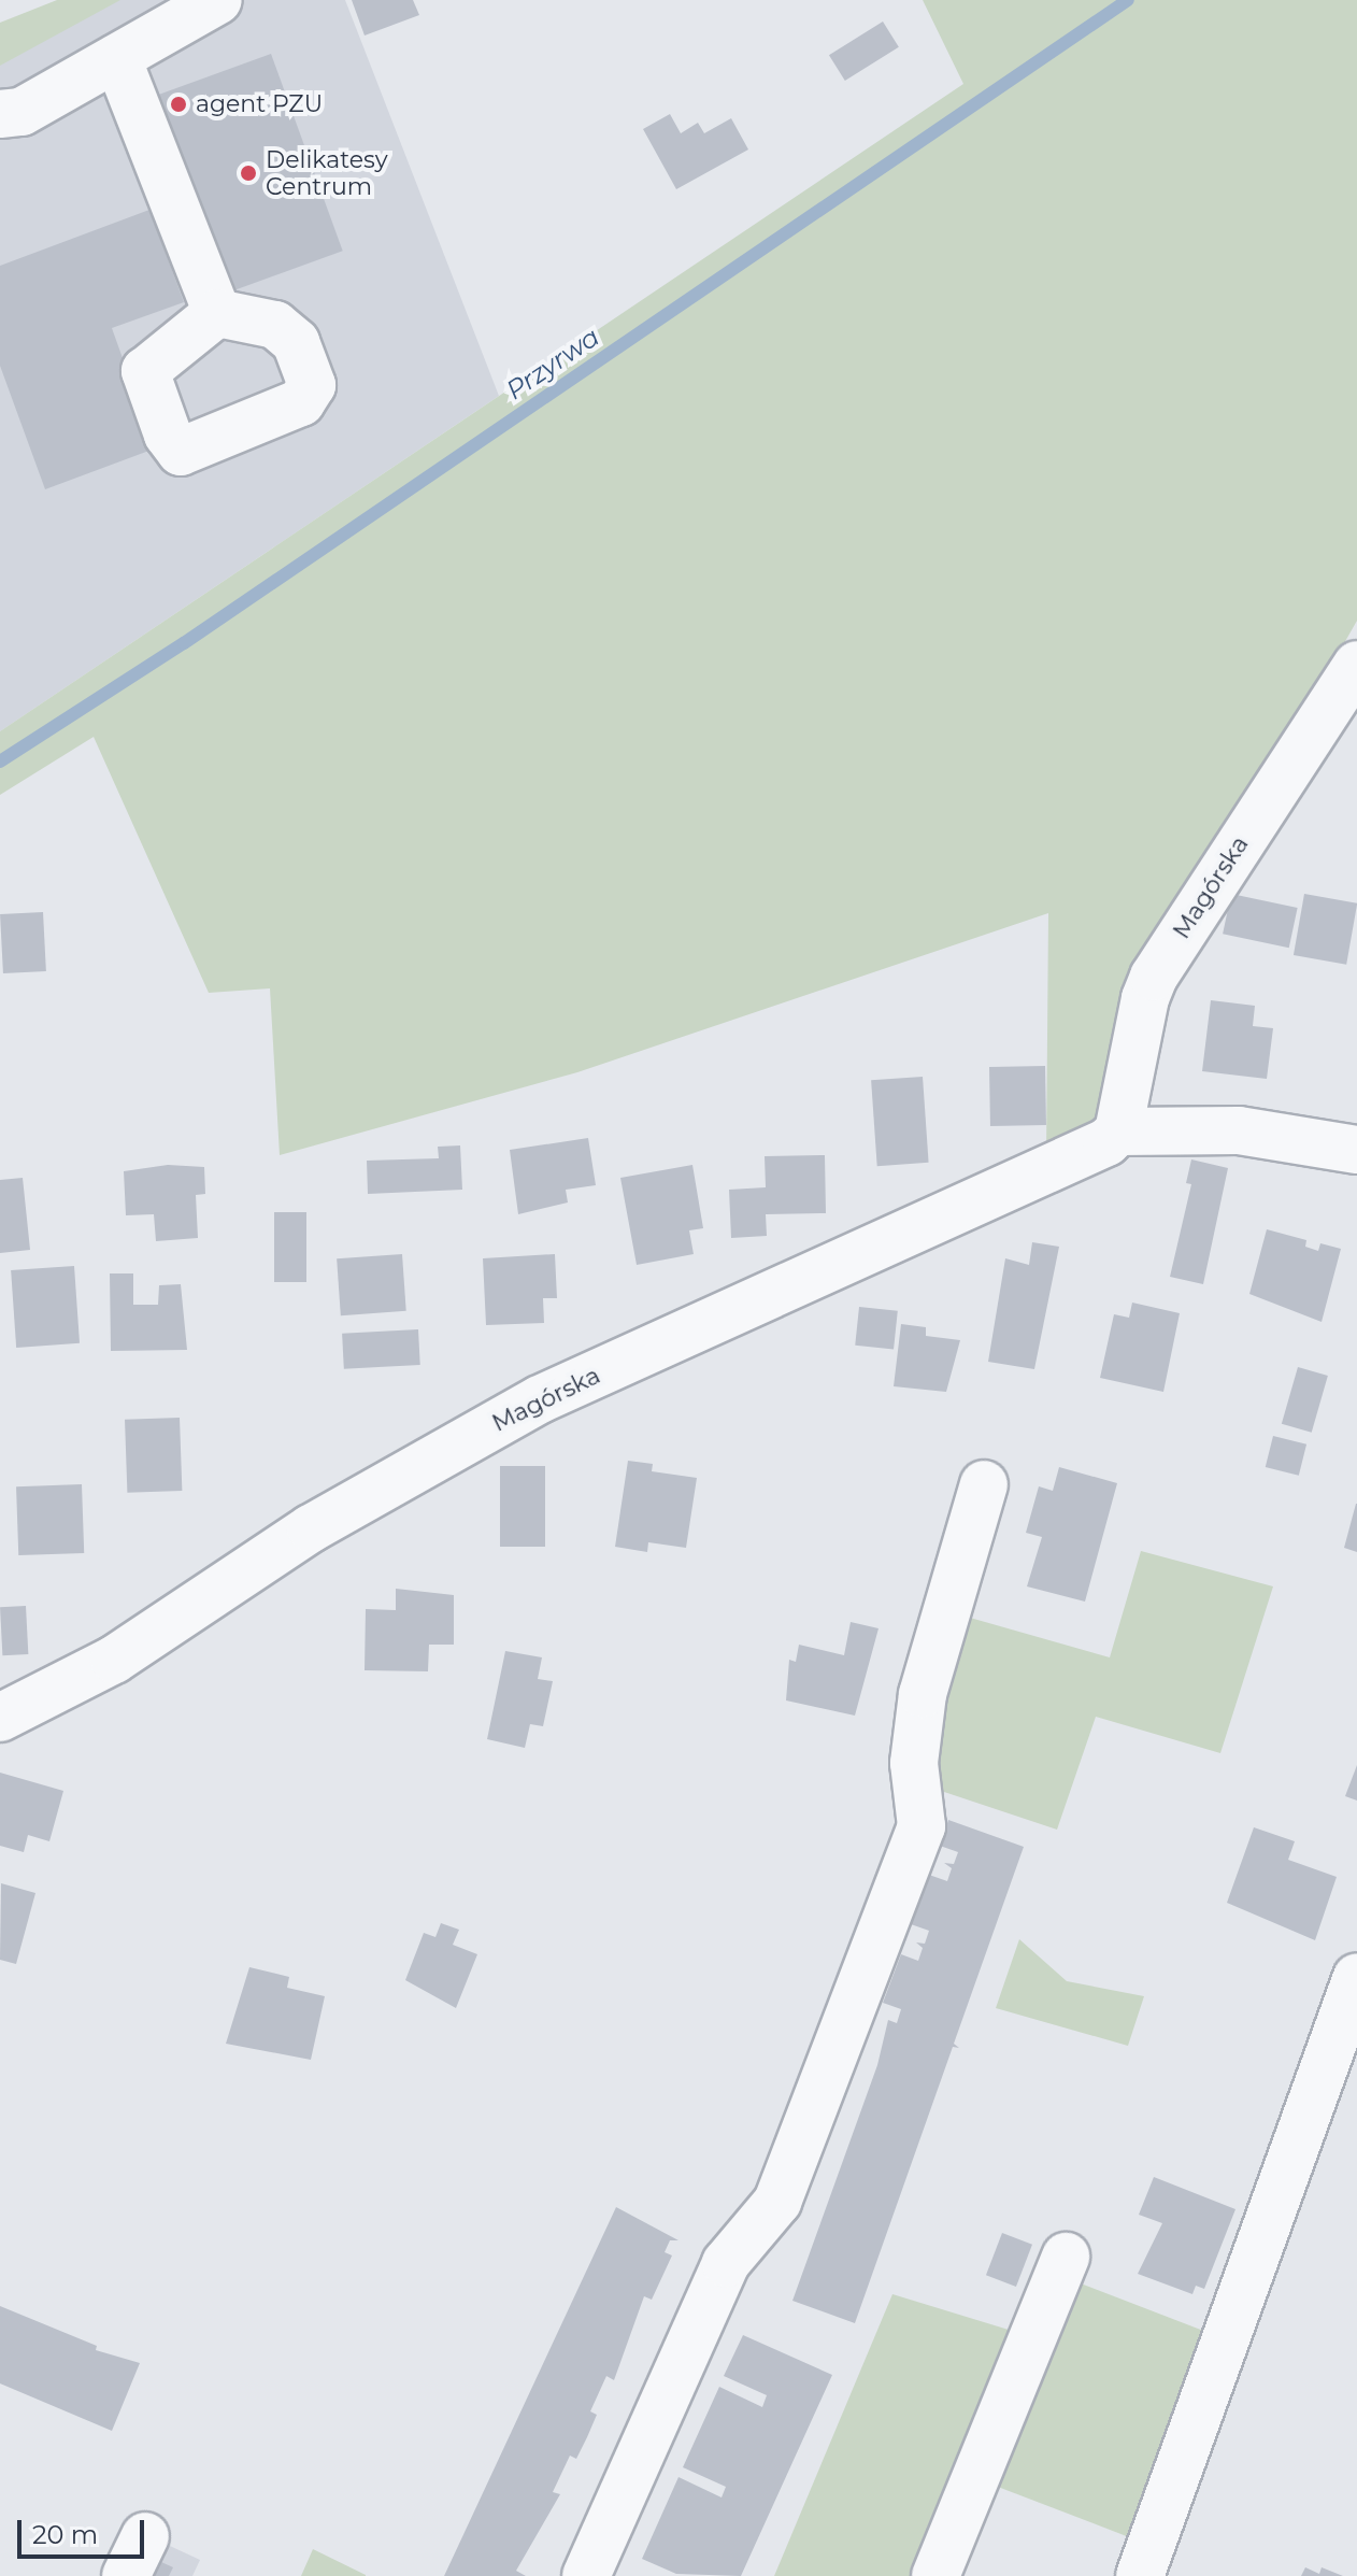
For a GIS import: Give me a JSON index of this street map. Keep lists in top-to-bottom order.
{
  "streets": {
    "street": ["Magórska"]
  },
  "water": ["Przyrwa"],
  "places": ["agent PZU", "Delikatesy Centrum"],
  "scale_bar": "20 m"
}
